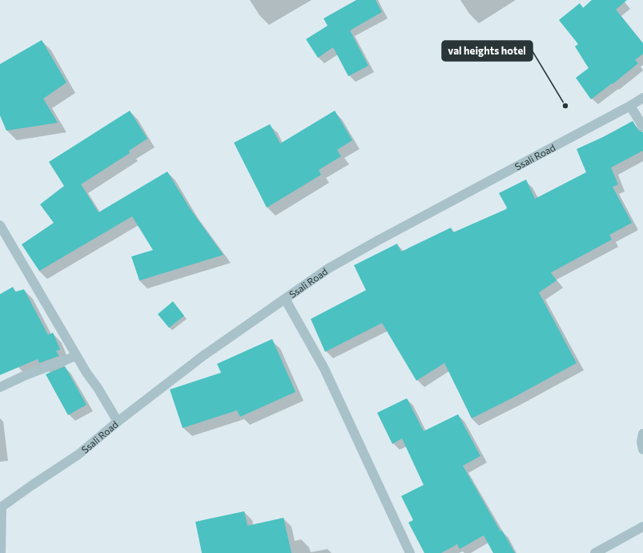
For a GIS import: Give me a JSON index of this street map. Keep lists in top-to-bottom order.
{
  "streets": {
    "street": ["Ssali Road"]
  },
  "places": ["val heights hotel"]
}
